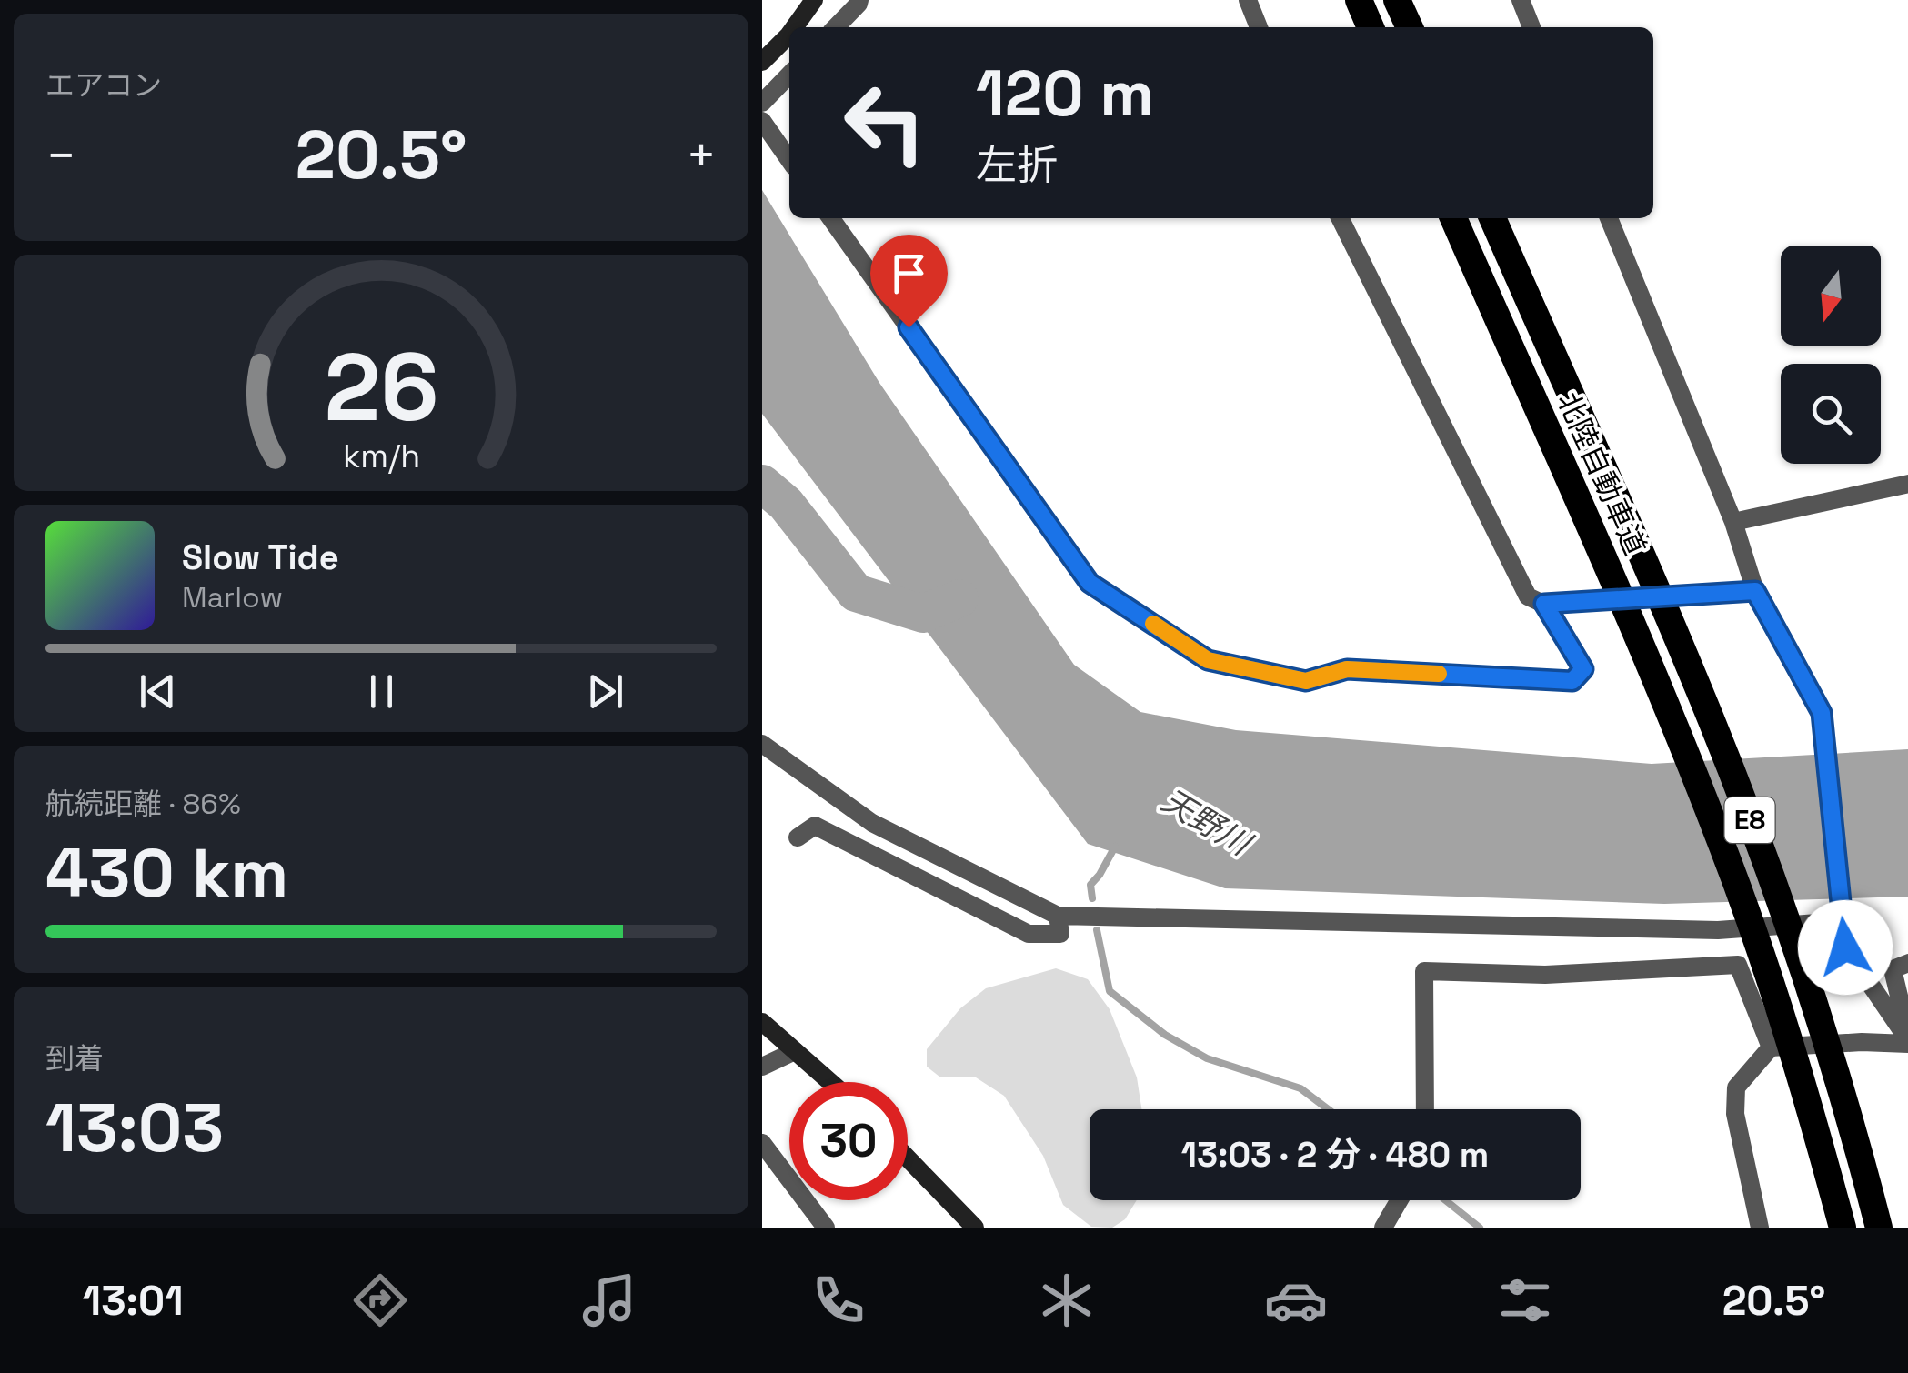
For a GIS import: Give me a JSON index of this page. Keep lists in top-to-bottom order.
{
  "streets": {
    "highway": ["北陸自動車道", "E8"]
  },
  "water": ["天野川"],
  "north": "bottom",
  "page": {
    "tile": [
      "エアコン",
      ["航続距離 · 86%", "430 km"],
      ["到着", "13:03"]
    ],
    "turn": ["120 m", "左折"],
    "heat": ["−", "20.5°", "+"],
    "song": ["Slow Tide", "Marlow"],
    "limit": "30",
    "trip": "13:03 · 2 分 · 480 m",
    "tabs": ["13:01", "20.5°"],
    "gauge": ["26", "km/h"]
  }
}
